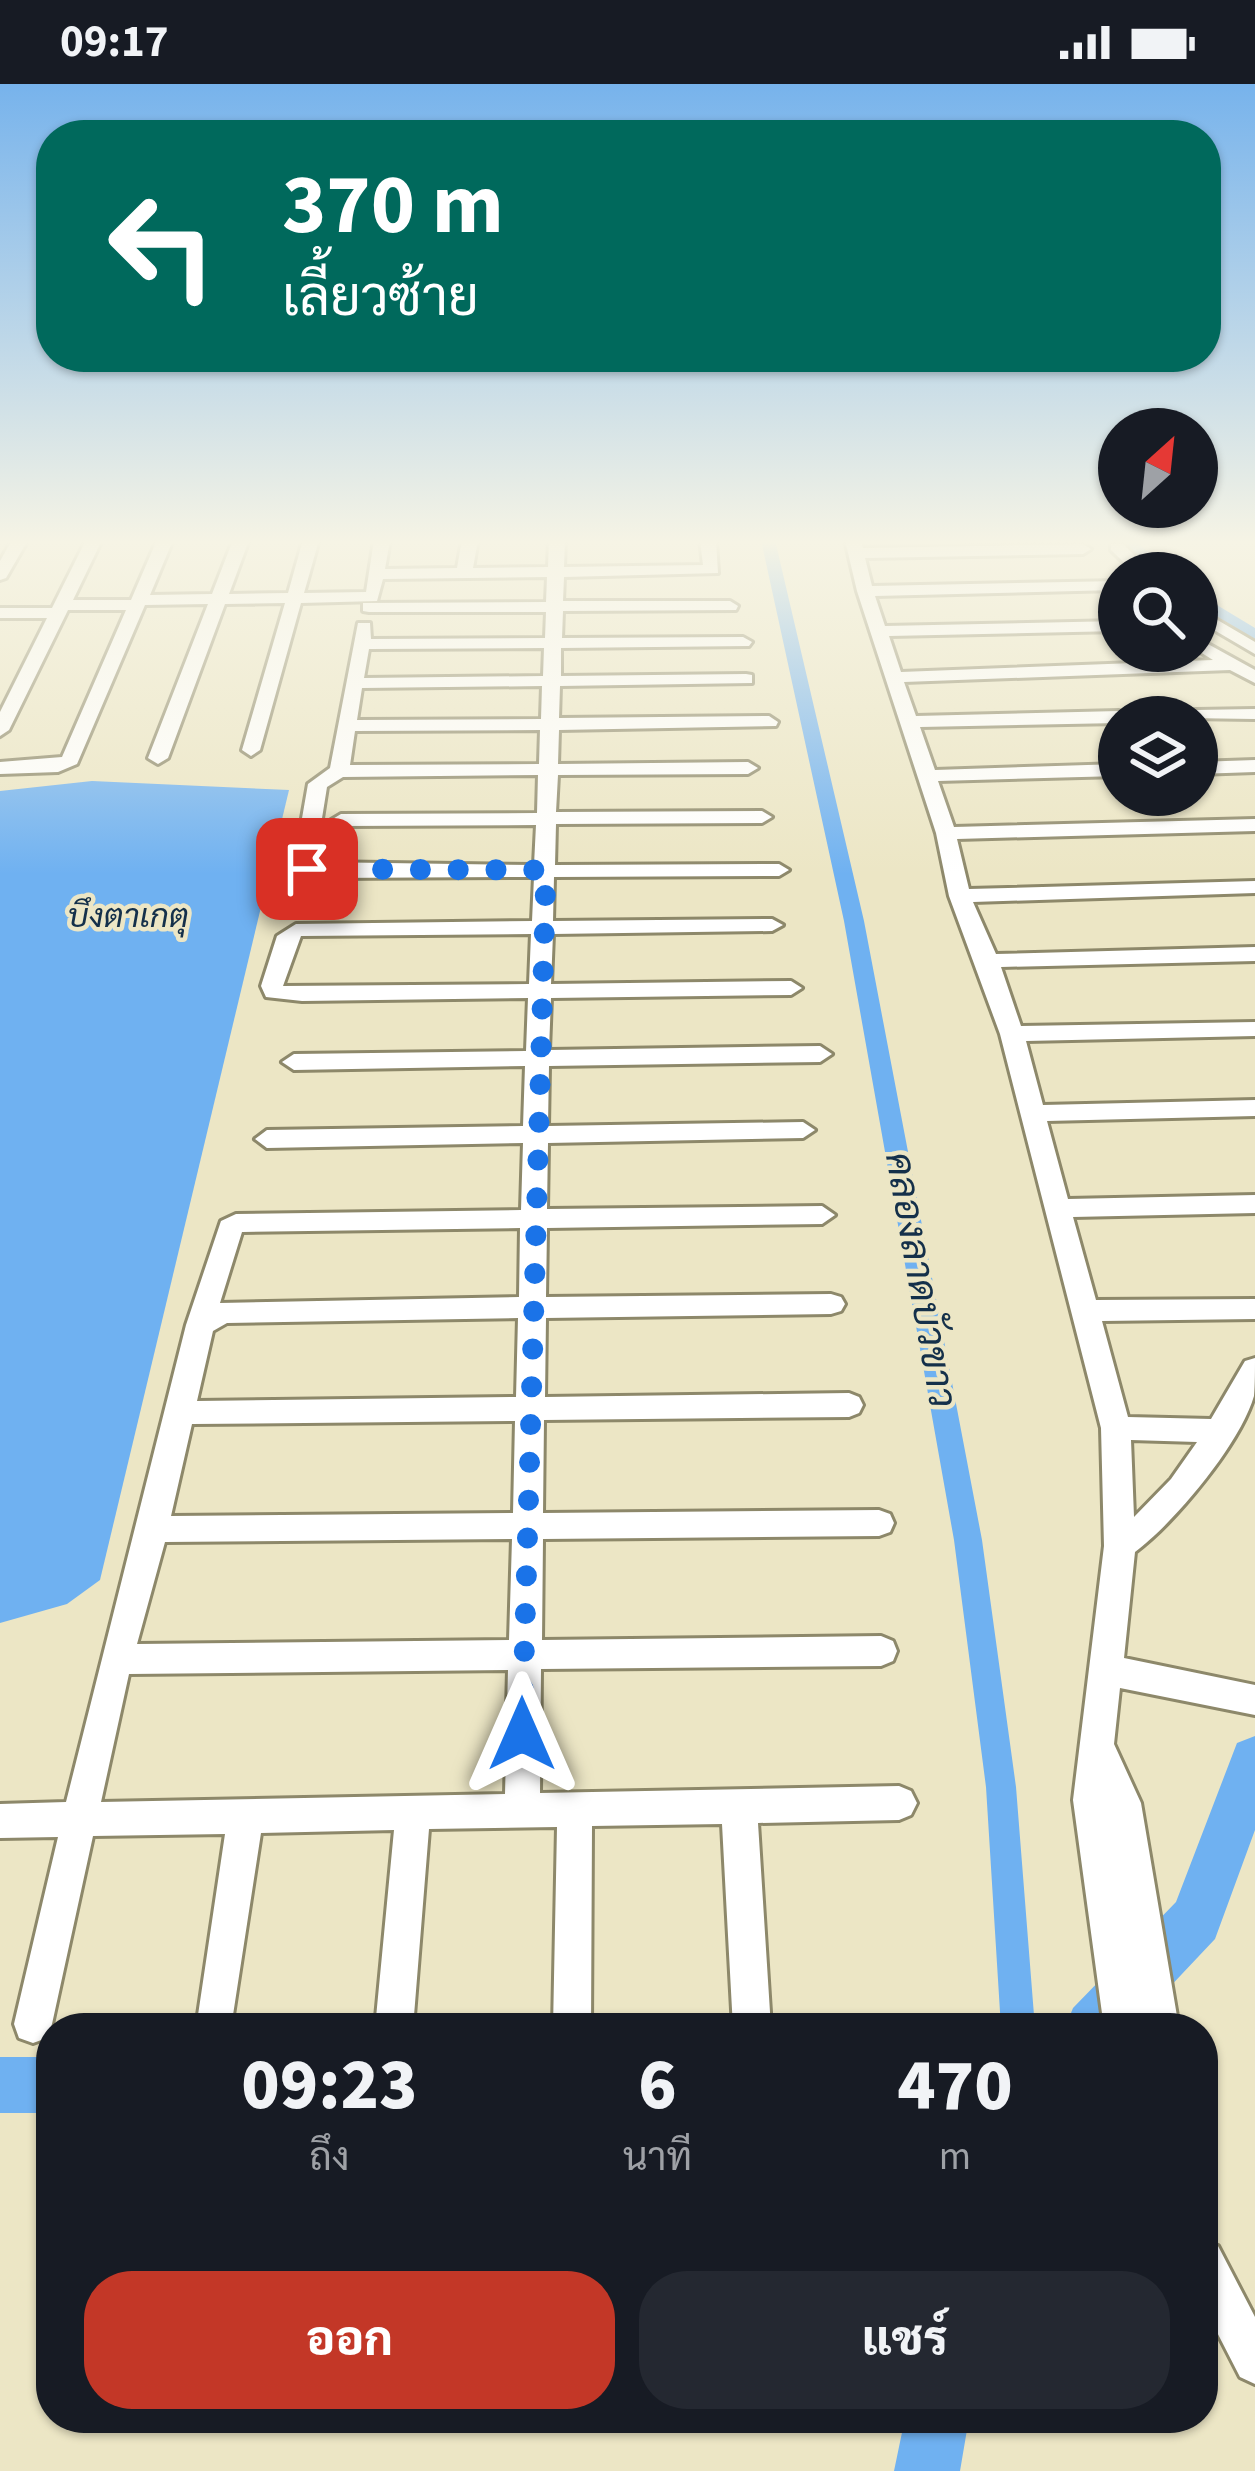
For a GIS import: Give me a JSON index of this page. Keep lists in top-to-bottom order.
{
  "water": ["บึงตาเกตุ", "คลองลาดบัวขาว"],
  "north": "top right",
  "page": {
    "status": "09:17",
    "turn": ["370 m", "เลี้ยวซ้าย"],
    "eta": [
      "09:23",
      "ถึง",
      "6",
      "นาที",
      "470",
      "m"
    ],
    "buttons": ["ออก", "แชร์"]
  }
}
